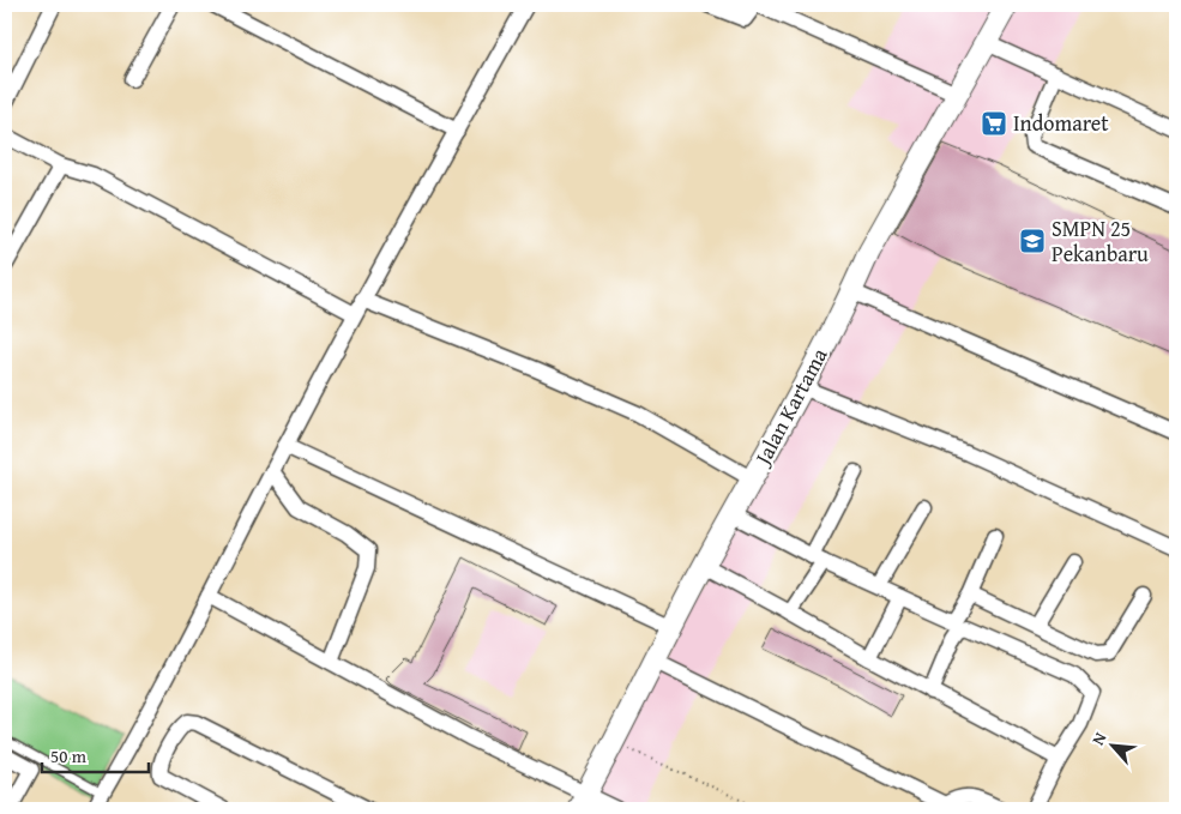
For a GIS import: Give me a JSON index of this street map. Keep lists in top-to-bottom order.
{
  "streets": {
    "main road": ["Jalan Kartama"]
  },
  "places": {
    "supermarket": ["Indomaret"],
    "school or university": ["SMPN 25 Pekanbaru"]
  },
  "scale_bar": "50 m",
  "north": "top left"
}
